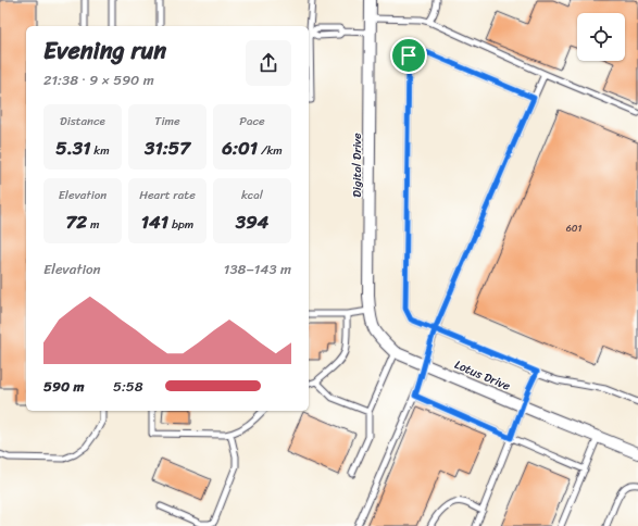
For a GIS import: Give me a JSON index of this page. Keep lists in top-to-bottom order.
{
  "streets": {
    "street": ["Digital Drive", "Lotus Drive"]
  },
  "crossings": [
    ["Digital Drive", "Lotus Drive"]
  ],
  "house_numbers": ["601"],
  "page": {
    "heading": ["Evening run", "21:38 · 9 × 590 m"],
    "stats": [
      ["Distance", "5.31 km"],
      ["Time", "31:57"],
      ["Pace", "6:01 /km"],
      ["Elevation", "72 m"],
      ["Heart rate", "141 bpm"],
      ["kcal", "394"]
    ],
    "chart": ["Elevation", "138–143 m"],
    "list": [
      {
        "name": "590 m",
        "note": "5:58"
      }
    ]
  }
}
